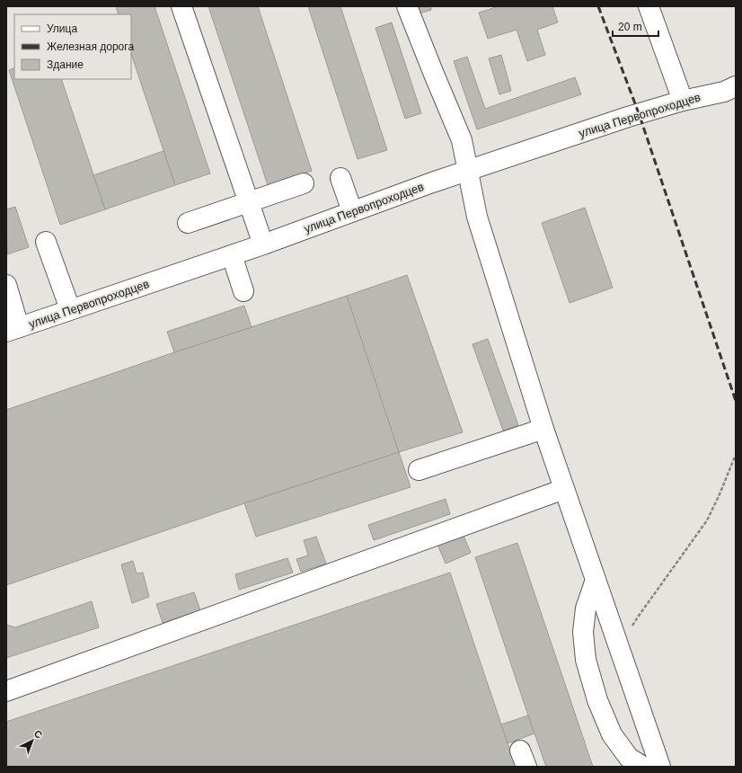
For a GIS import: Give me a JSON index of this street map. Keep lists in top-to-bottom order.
{
  "streets": {
    "street": ["улица Первопроходцев"]
  },
  "legend": ["Улица", "Железная дорога", "Здание"],
  "scale_bar": "20 m",
  "north": "top right"
}
